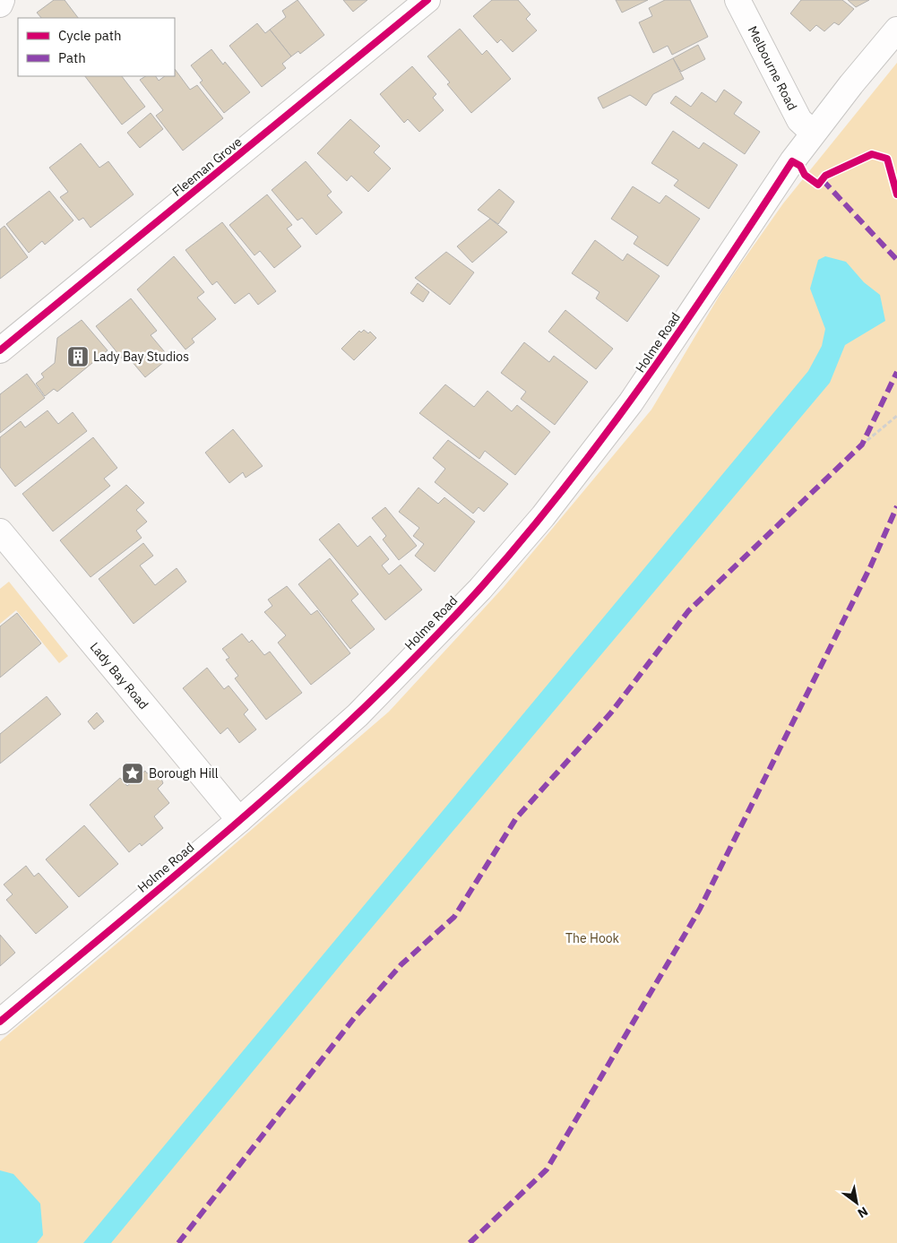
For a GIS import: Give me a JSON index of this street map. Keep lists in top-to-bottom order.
{
  "streets": {
    "street": [
      "Melbourne Road",
      "Fleeman Grove",
      "Holme Road",
      "Lady Bay Road"
    ]
  },
  "crossings": [
    ["Melbourne Road", "Holme Road"],
    ["Holme Road", "Lady Bay Road"]
  ],
  "parks": ["The Hook"],
  "places": {
    "building": ["Lady Bay Studios"],
    "place": ["Borough Hill"]
  },
  "legend": ["Cycle path", "Path"],
  "north": "bottom right"
}
